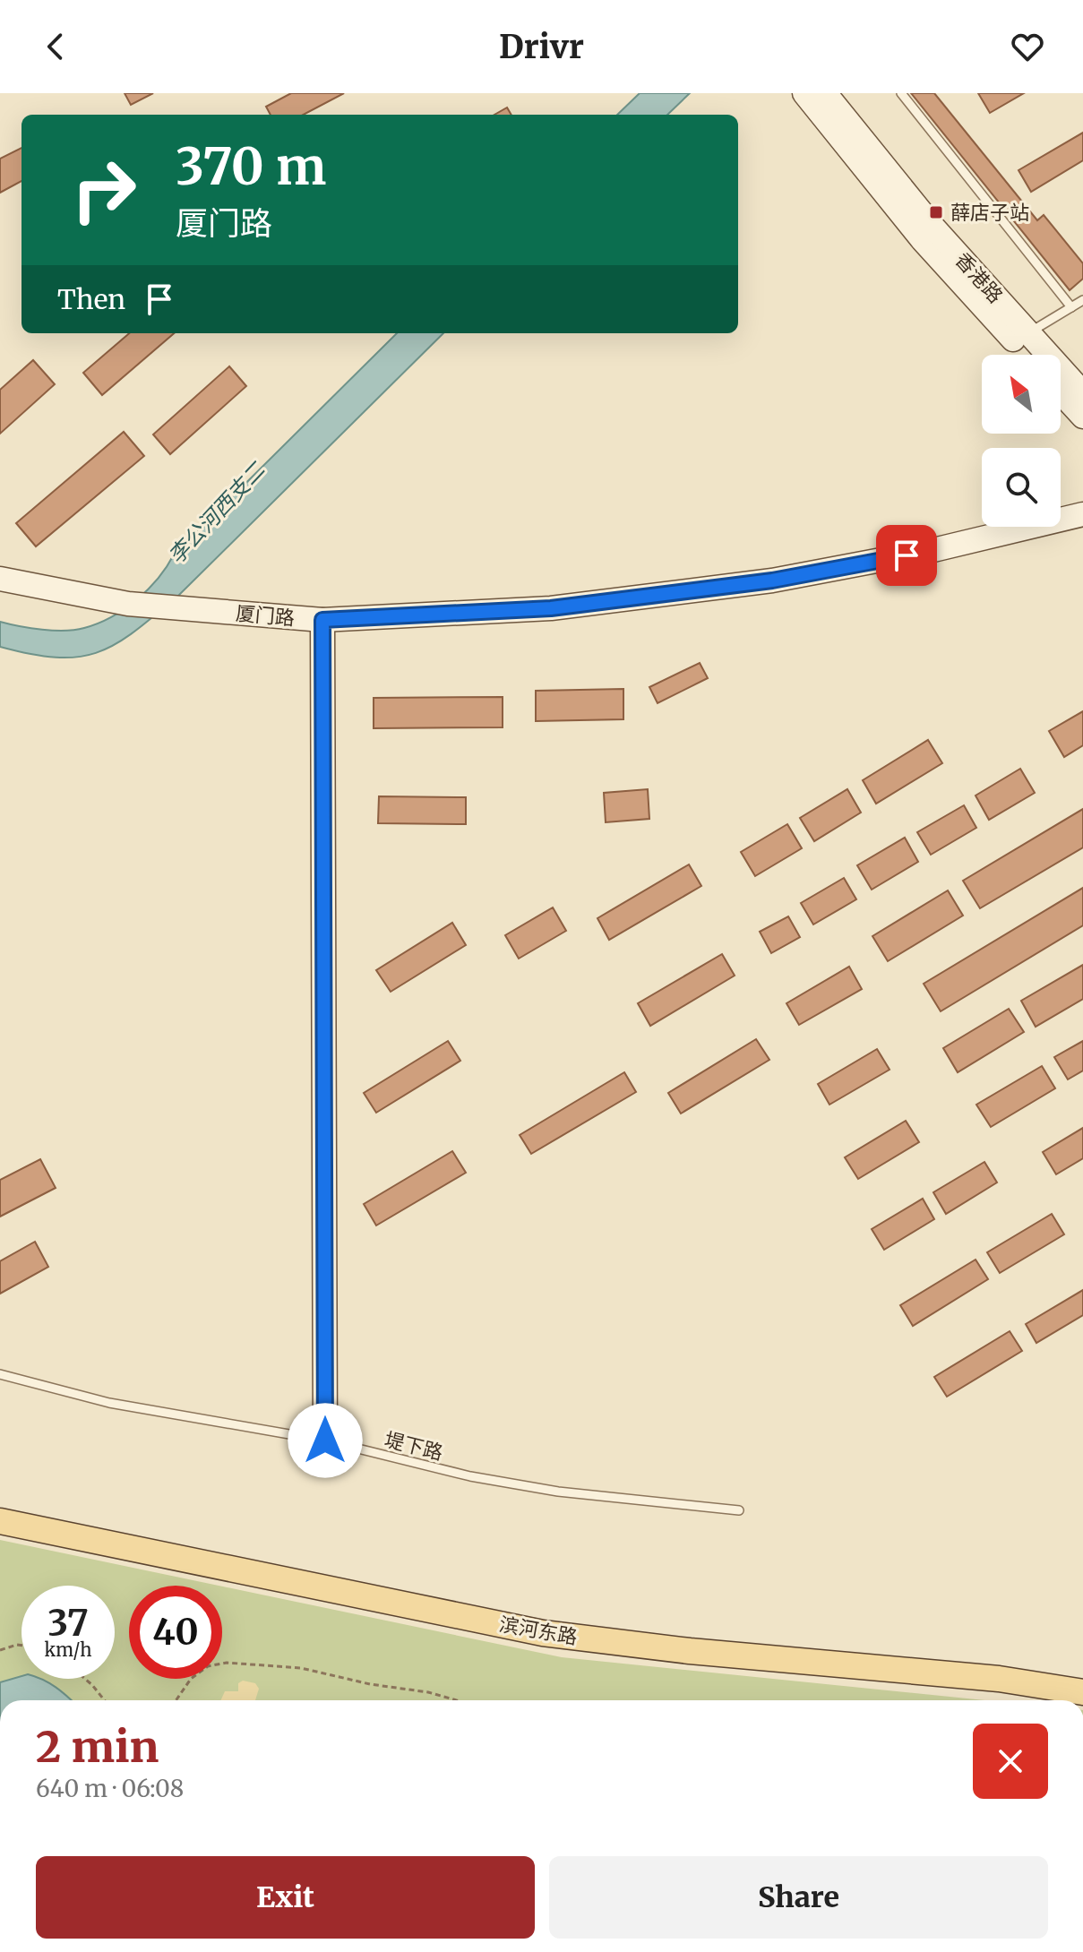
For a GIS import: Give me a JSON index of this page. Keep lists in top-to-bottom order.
{
  "streets": {
    "main road": ["滨河东路"],
    "street": ["香港路", "厦门路"],
    "lane": ["堤下路"]
  },
  "water": ["李公河西支二"],
  "places": {
    "transit": ["薛店子站"]
  },
  "north": "top left",
  "page": {
    "header": "Drivr",
    "turn": ["370 m", "厦门路"],
    "then": "Then",
    "speed": "37 km/h",
    "limit": "40",
    "heading": ["2 min", "640 m · 06:08"],
    "buttons": ["Exit", "Share"]
  }
}
